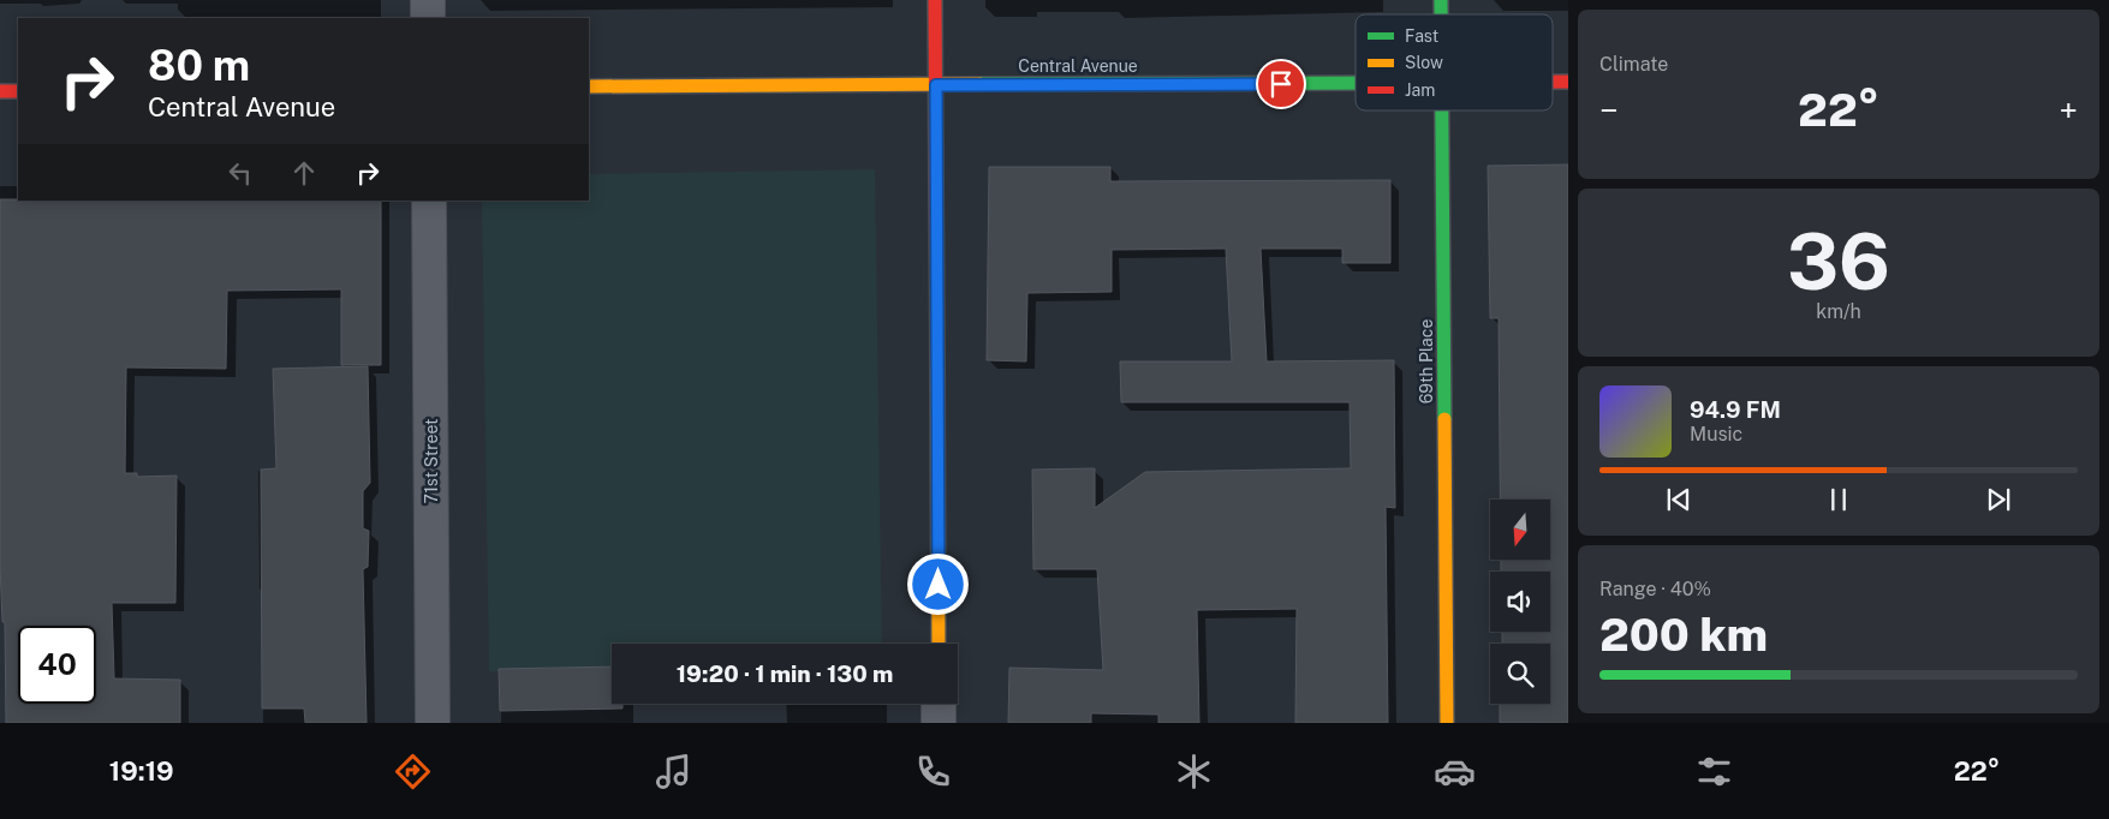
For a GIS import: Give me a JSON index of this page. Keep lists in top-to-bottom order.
{
  "streets": {
    "street": ["Central Avenue", "69th Place", "71st Street"]
  },
  "legend": ["Fast", "Slow", "Jam"],
  "north": "bottom",
  "page": {
    "tile": [
      "Climate",
      ["36", "km/h"],
      ["Range · 40%", "200 km"]
    ],
    "turn": ["80 m", "Central Avenue"],
    "heat": ["−", "22°", "+"],
    "song": ["94.9 FM", "Music"],
    "limit": "40",
    "trip": "19:20 · 1 min · 130 m",
    "tabs": ["19:19", "22°"]
  }
}
